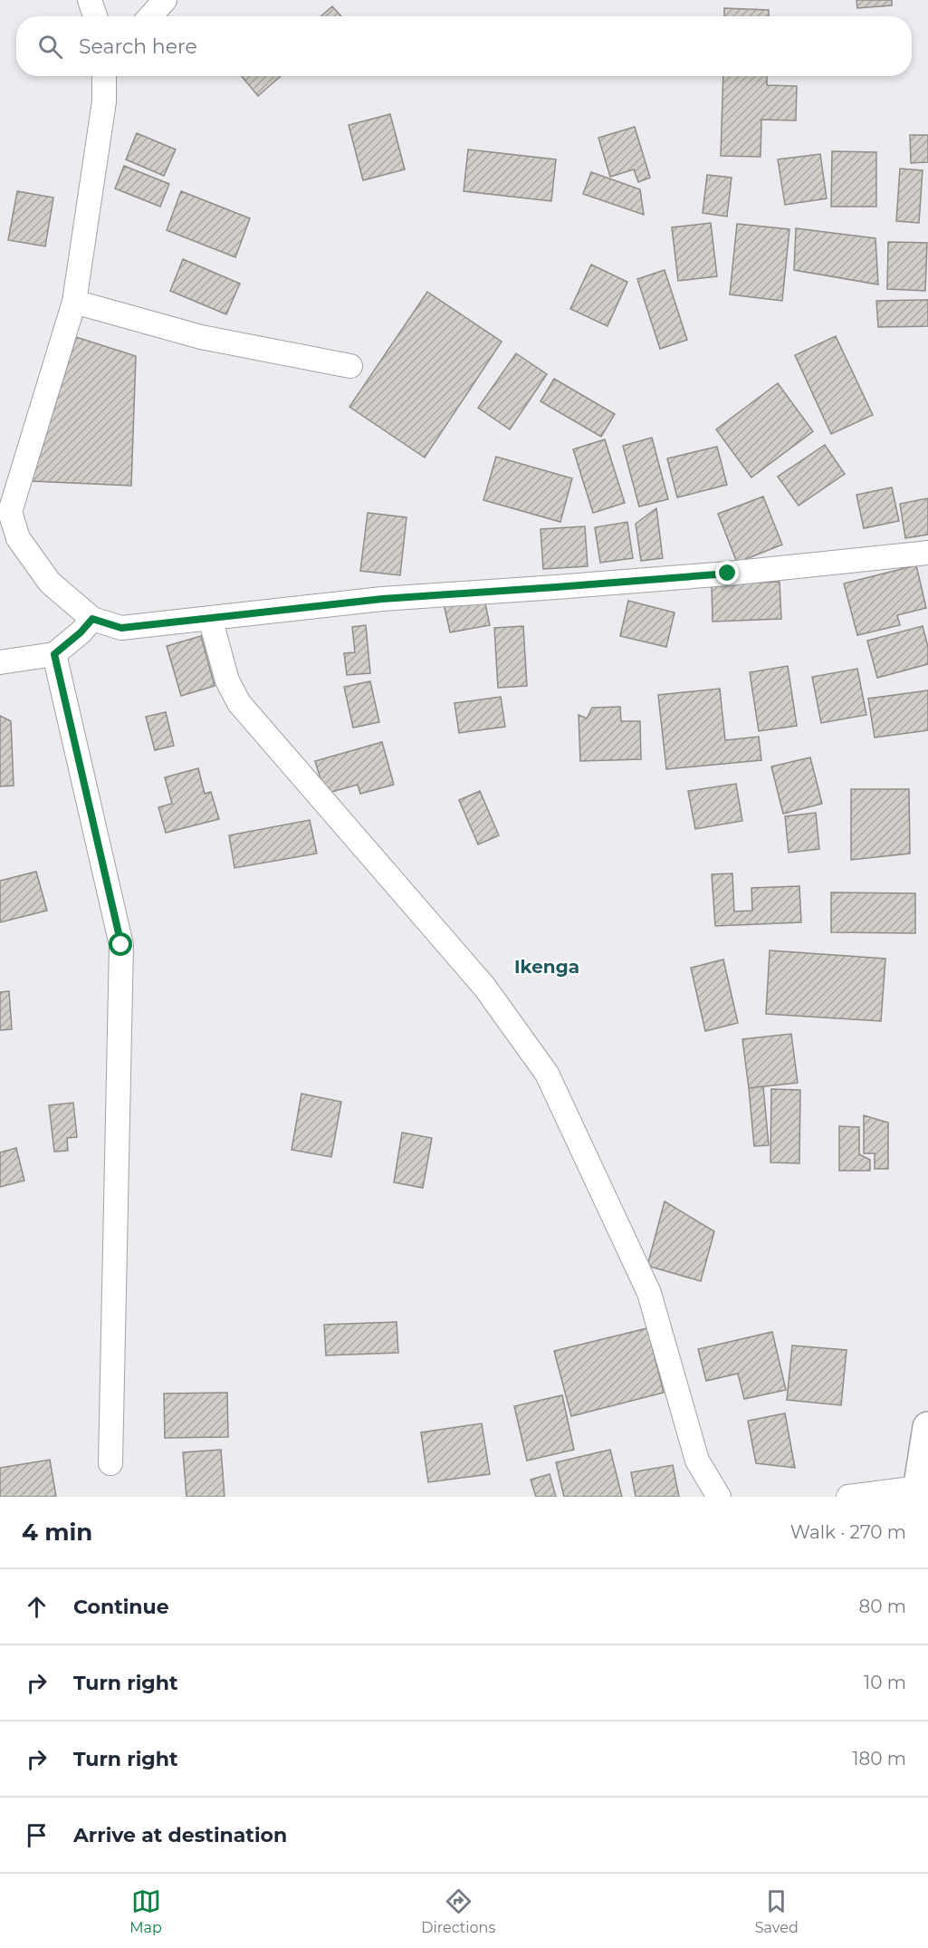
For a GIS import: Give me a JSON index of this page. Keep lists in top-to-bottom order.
{
  "districts": ["Ikenga"],
  "page": {
    "search": "Search here",
    "heading": ["4 min", "Walk · 270 m"],
    "list": [
      ["Continue", "80 m"],
      ["Turn right", "10 m"],
      ["Turn right", "180 m"],
      "Arrive at destination"
    ],
    "nav": ["Map", "Directions", "Saved"]
  }
}
